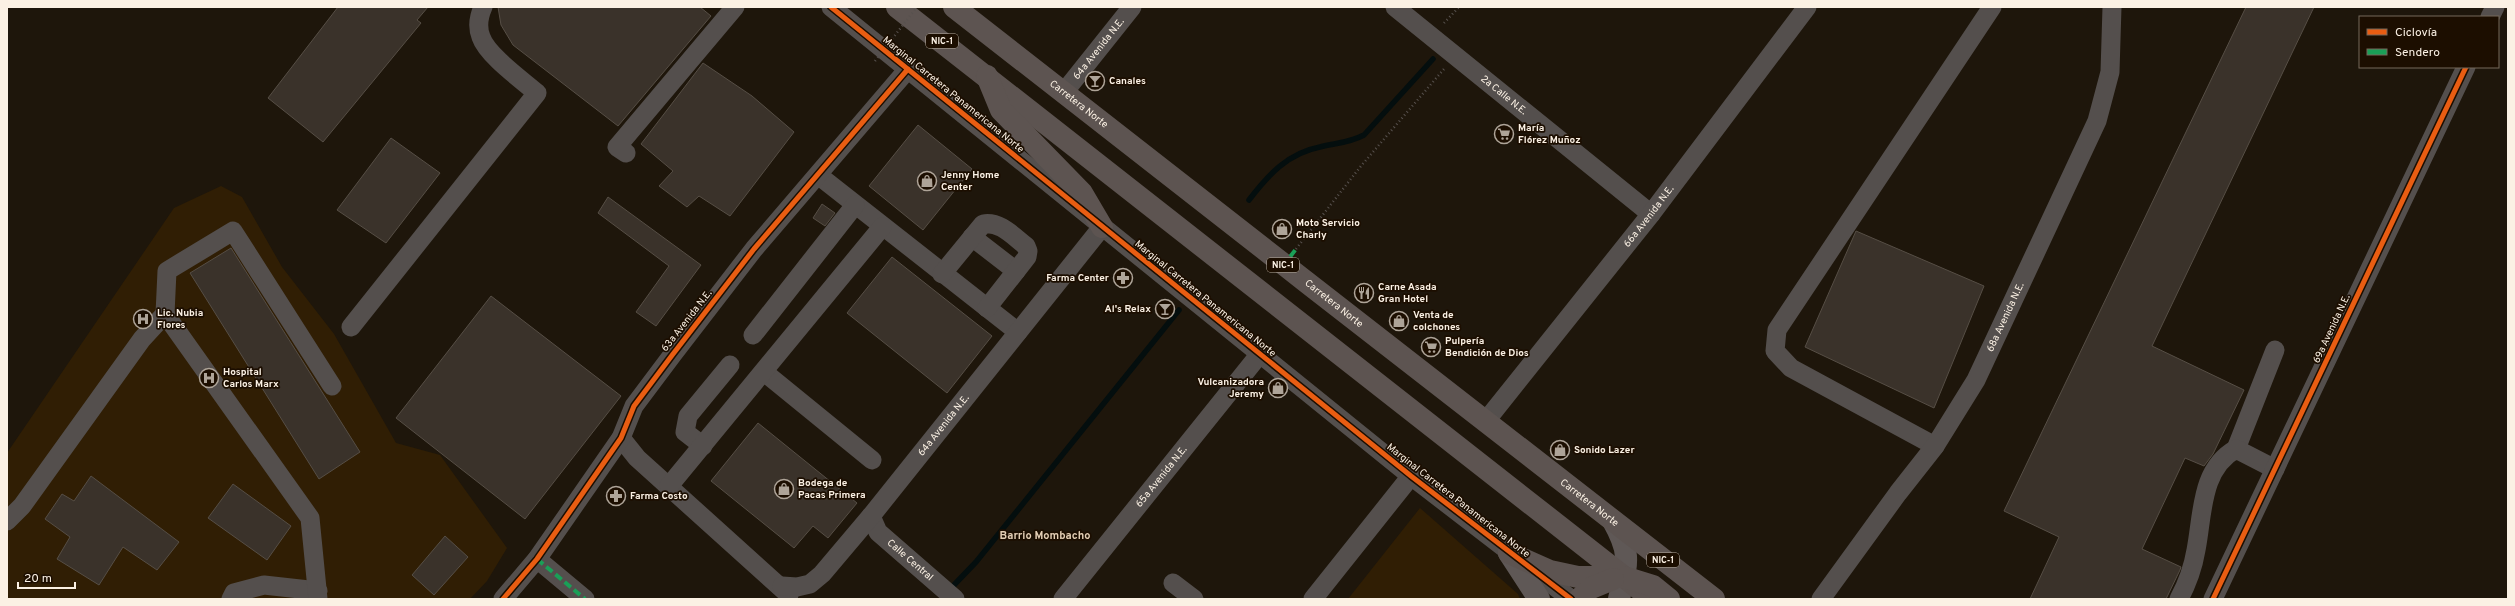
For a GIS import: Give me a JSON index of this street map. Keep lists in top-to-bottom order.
{
  "streets": {
    "highway": ["NIC-1", "Carretera Norte"],
    "street": [
      "64a Avenida N.E.",
      "Marginal Carretera Panamericana Norte",
      "2a Calle N.E.",
      "66a Avenida N.E.",
      "68a Avenida N.E.",
      "63a Avenida N.E.",
      "69a Avenida N.E.",
      "65a Avenida N.E.",
      "Calle Central"
    ]
  },
  "crossings": [
    ["64a Avenida N.E.", "Marginal Carretera Panamericana Norte"],
    ["64a Avenida N.E.", "Carretera Norte"],
    ["64a Avenida N.E.", "Calle Central"],
    ["Marginal Carretera Panamericana Norte", "63a Avenida N.E."],
    ["Marginal Carretera Panamericana Norte", "65a Avenida N.E."],
    ["2a Calle N.E.", "66a Avenida N.E."],
    ["Carretera Norte", "66a Avenida N.E."]
  ],
  "districts": ["Barrio Mombacho"],
  "places": {
    "bar": ["Canales", "Al's Relax"],
    "supermarket": ["María Flórez Muñoz", "Pulpería Bendición de Dios"],
    "shop": [
      "Jenny Home Center",
      "Moto Servicio Charly",
      "Venta de colchones",
      "Vulcanizadora Jeremy",
      "Sonido Lazer",
      "Bodega de Pacas Primera"
    ],
    "pharmacy": ["Farma Center", "Farma Costo"],
    "restaurant": ["Carne Asada Gran Hotel"],
    "hospital": ["Lic. Nubia Flores", "Hospital Carlos Marx"]
  },
  "legend": ["Ciclovía", "Sendero"],
  "scale_bar": "20 m"
}
